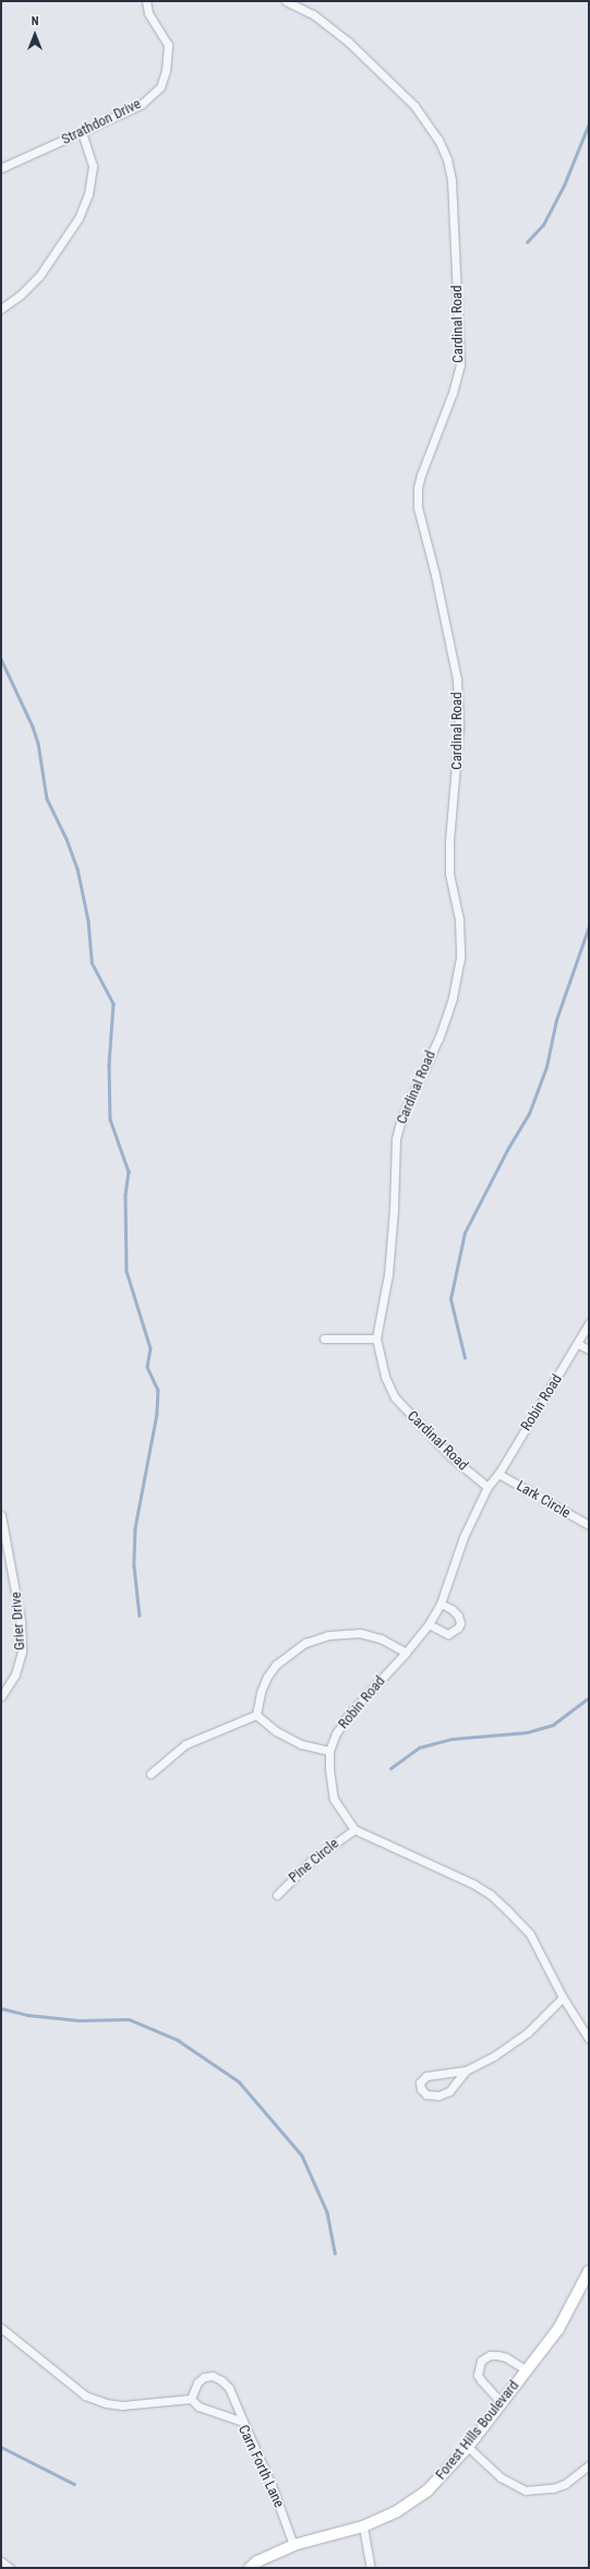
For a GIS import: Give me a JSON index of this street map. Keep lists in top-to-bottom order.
{
  "streets": {
    "main road": ["Forest Hills Boulevard"],
    "street": [
      "Strathdon Drive",
      "Cardinal Road",
      "Robin Road",
      "Lark Circle",
      "Grier Drive",
      "Pine Circle",
      "Carn Forth Lane"
    ]
  },
  "crossings": [
    ["Cardinal Road", "Robin Road"],
    ["Robin Road", "Lark Circle"],
    ["Robin Road", "Pine Circle"],
    ["Forest Hills Boulevard", "Carn Forth Lane"]
  ],
  "north": "top"
}
